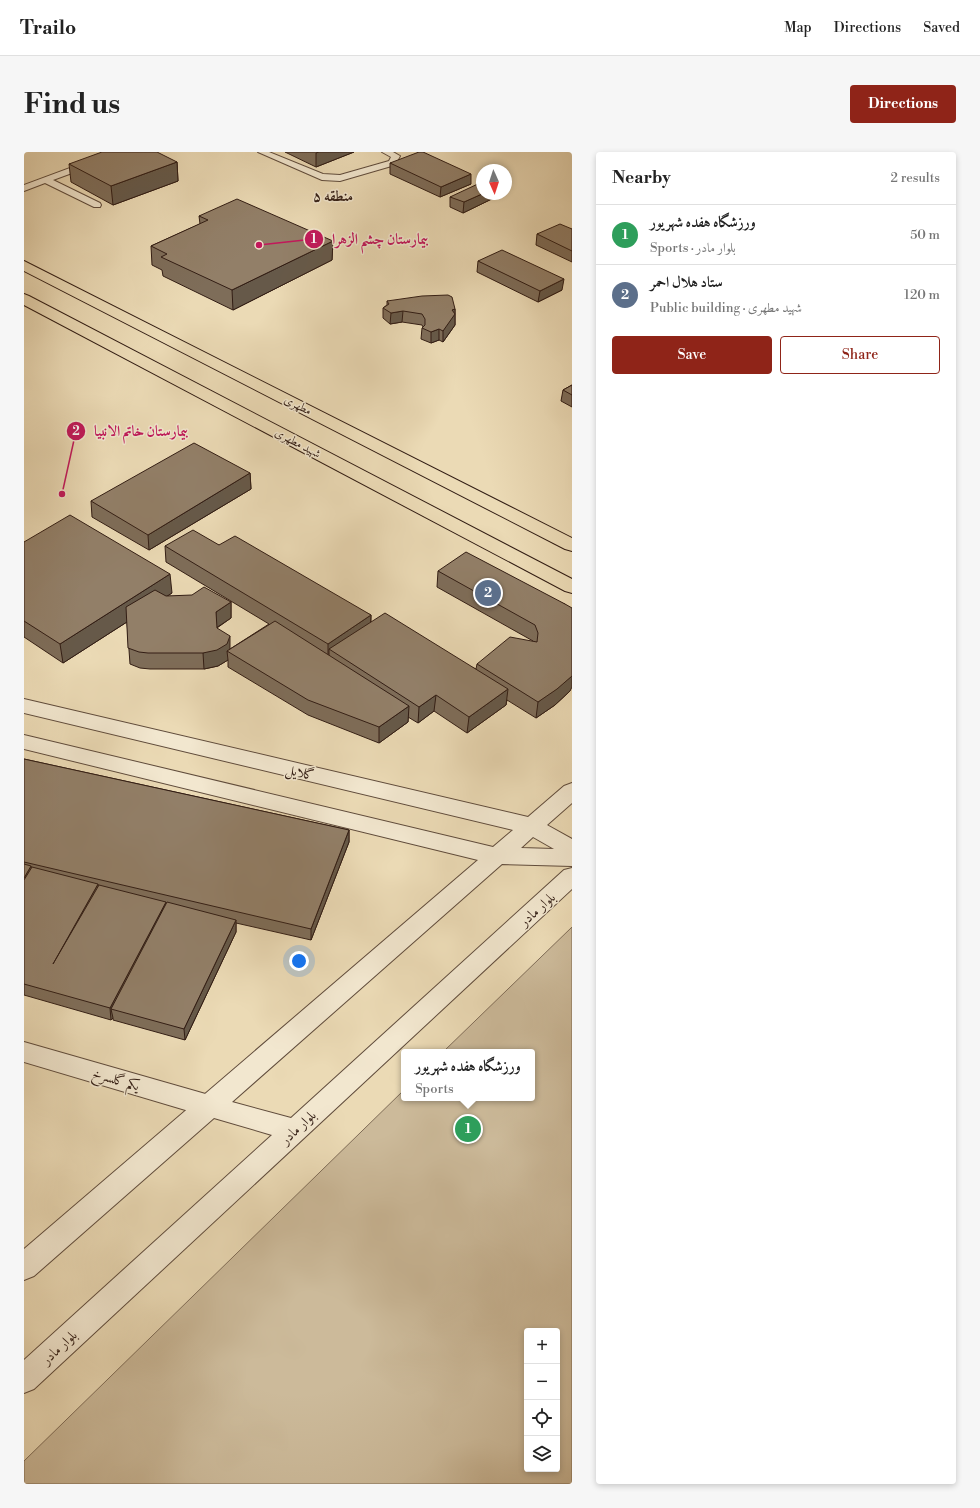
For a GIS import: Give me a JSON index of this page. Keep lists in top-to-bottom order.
{
  "streets": {
    "main road": ["مطهری", "شهید مطهری"],
    "street": ["گلایل", "بلوار مادر", "یکم گلسرخ"]
  },
  "crossings": [
    ["بلوار مادر", "یکم گلسرخ"]
  ],
  "districts": ["منطقه ۵"],
  "places": ["بیمارستان چشم الزهرا", "بیمارستان خاتم الانبیا"],
  "north": "bottom",
  "page": {
    "header": "Trailo",
    "nav": ["Map", "Directions", "Saved"],
    "buttons": [
      "Directions",
      ["Save", "Share"]
    ],
    "title": "Find us",
    "heading": ["Nearby", "2 results"],
    "list": [
      {
        "mark": "1",
        "name": "ورزشگاه هفده شهریور",
        "note": "Sports · بلوار مادر",
        "value": "50 m"
      },
      {
        "mark": "2",
        "name": "ستاد هلال احمر",
        "note": "Public building · شهید مطهری",
        "value": "120 m"
      }
    ],
    "pins": ["2", "1"],
    "popup": ["ورزشگاه هفده شهریور", "Sports"],
    "map_buttons": ["+", "−"]
  }
}
